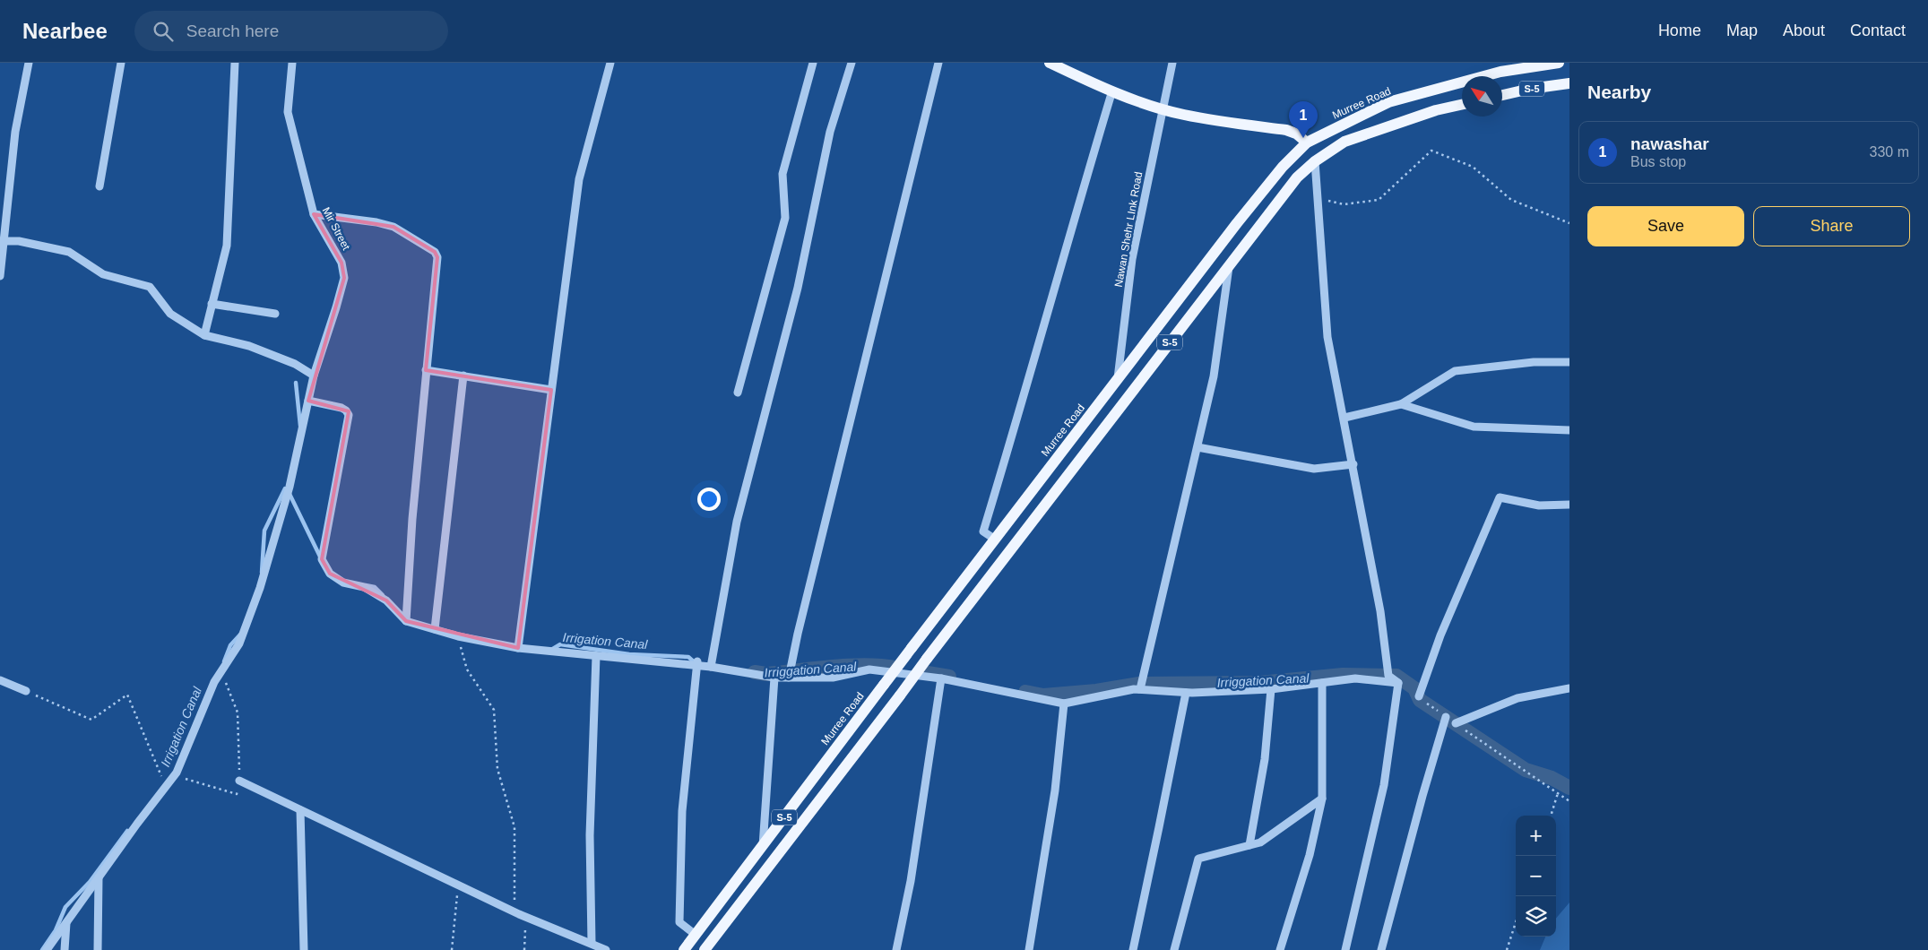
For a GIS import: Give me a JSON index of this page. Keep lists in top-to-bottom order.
{
  "streets": {
    "main road": ["S-5", "Murree Road"],
    "street": ["Mir Street", "Nawan Shehr LInk Road"]
  },
  "crossings": [
    ["Murree Road", "Nawan Shehr LInk Road"]
  ],
  "water": ["Irrigation Canal", "Irriggation Canal"],
  "north": "top left",
  "page": {
    "header": "Nearbee",
    "search": "Search here",
    "nav": [
      "Home",
      "Map",
      "About",
      "Contact"
    ],
    "heading": "Nearby",
    "pins": "1",
    "list": [
      {
        "mark": "1",
        "name": "nawashar",
        "note": "Bus stop",
        "value": "330 m"
      }
    ],
    "buttons": ["Save", "Share"],
    "map_buttons": ["+", "−"]
  }
}
